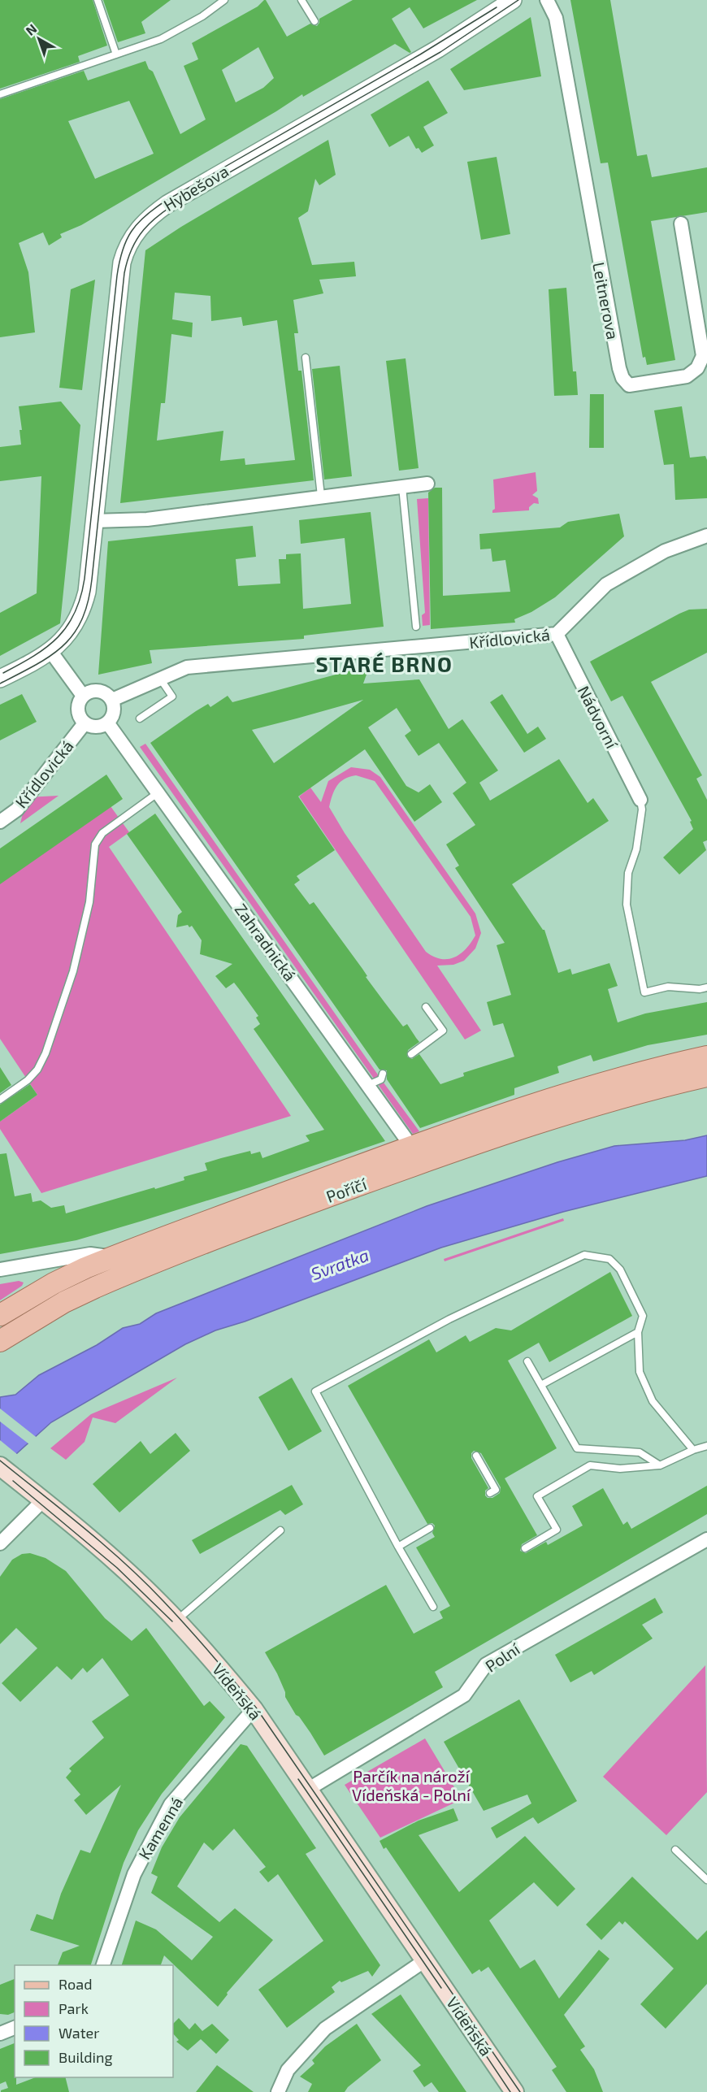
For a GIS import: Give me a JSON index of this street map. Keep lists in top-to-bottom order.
{
  "streets": {
    "main road": ["Poříčí", "Vídeňská"],
    "street": [
      "Hybešova",
      "Leitnerova",
      "Křídlovická",
      "Nádvorní",
      "Zahradnická",
      "Polní",
      "Kamenná"
    ]
  },
  "crossings": [
    ["Křídlovická", "Nádvorní"],
    ["Křídlovická", "Zahradnická"],
    ["Zahradnická", "Poříčí"],
    ["Polní", "Vídeňská"],
    ["Vídeňská", "Kamenná"]
  ],
  "districts": ["STARÉ BRNO"],
  "water": ["Svratka"],
  "parks": ["Parčík na nároží Vídeňská - Polní"],
  "legend": [
    "Road",
    "Park",
    "Water",
    "Building"
  ],
  "north": "top left"
}
